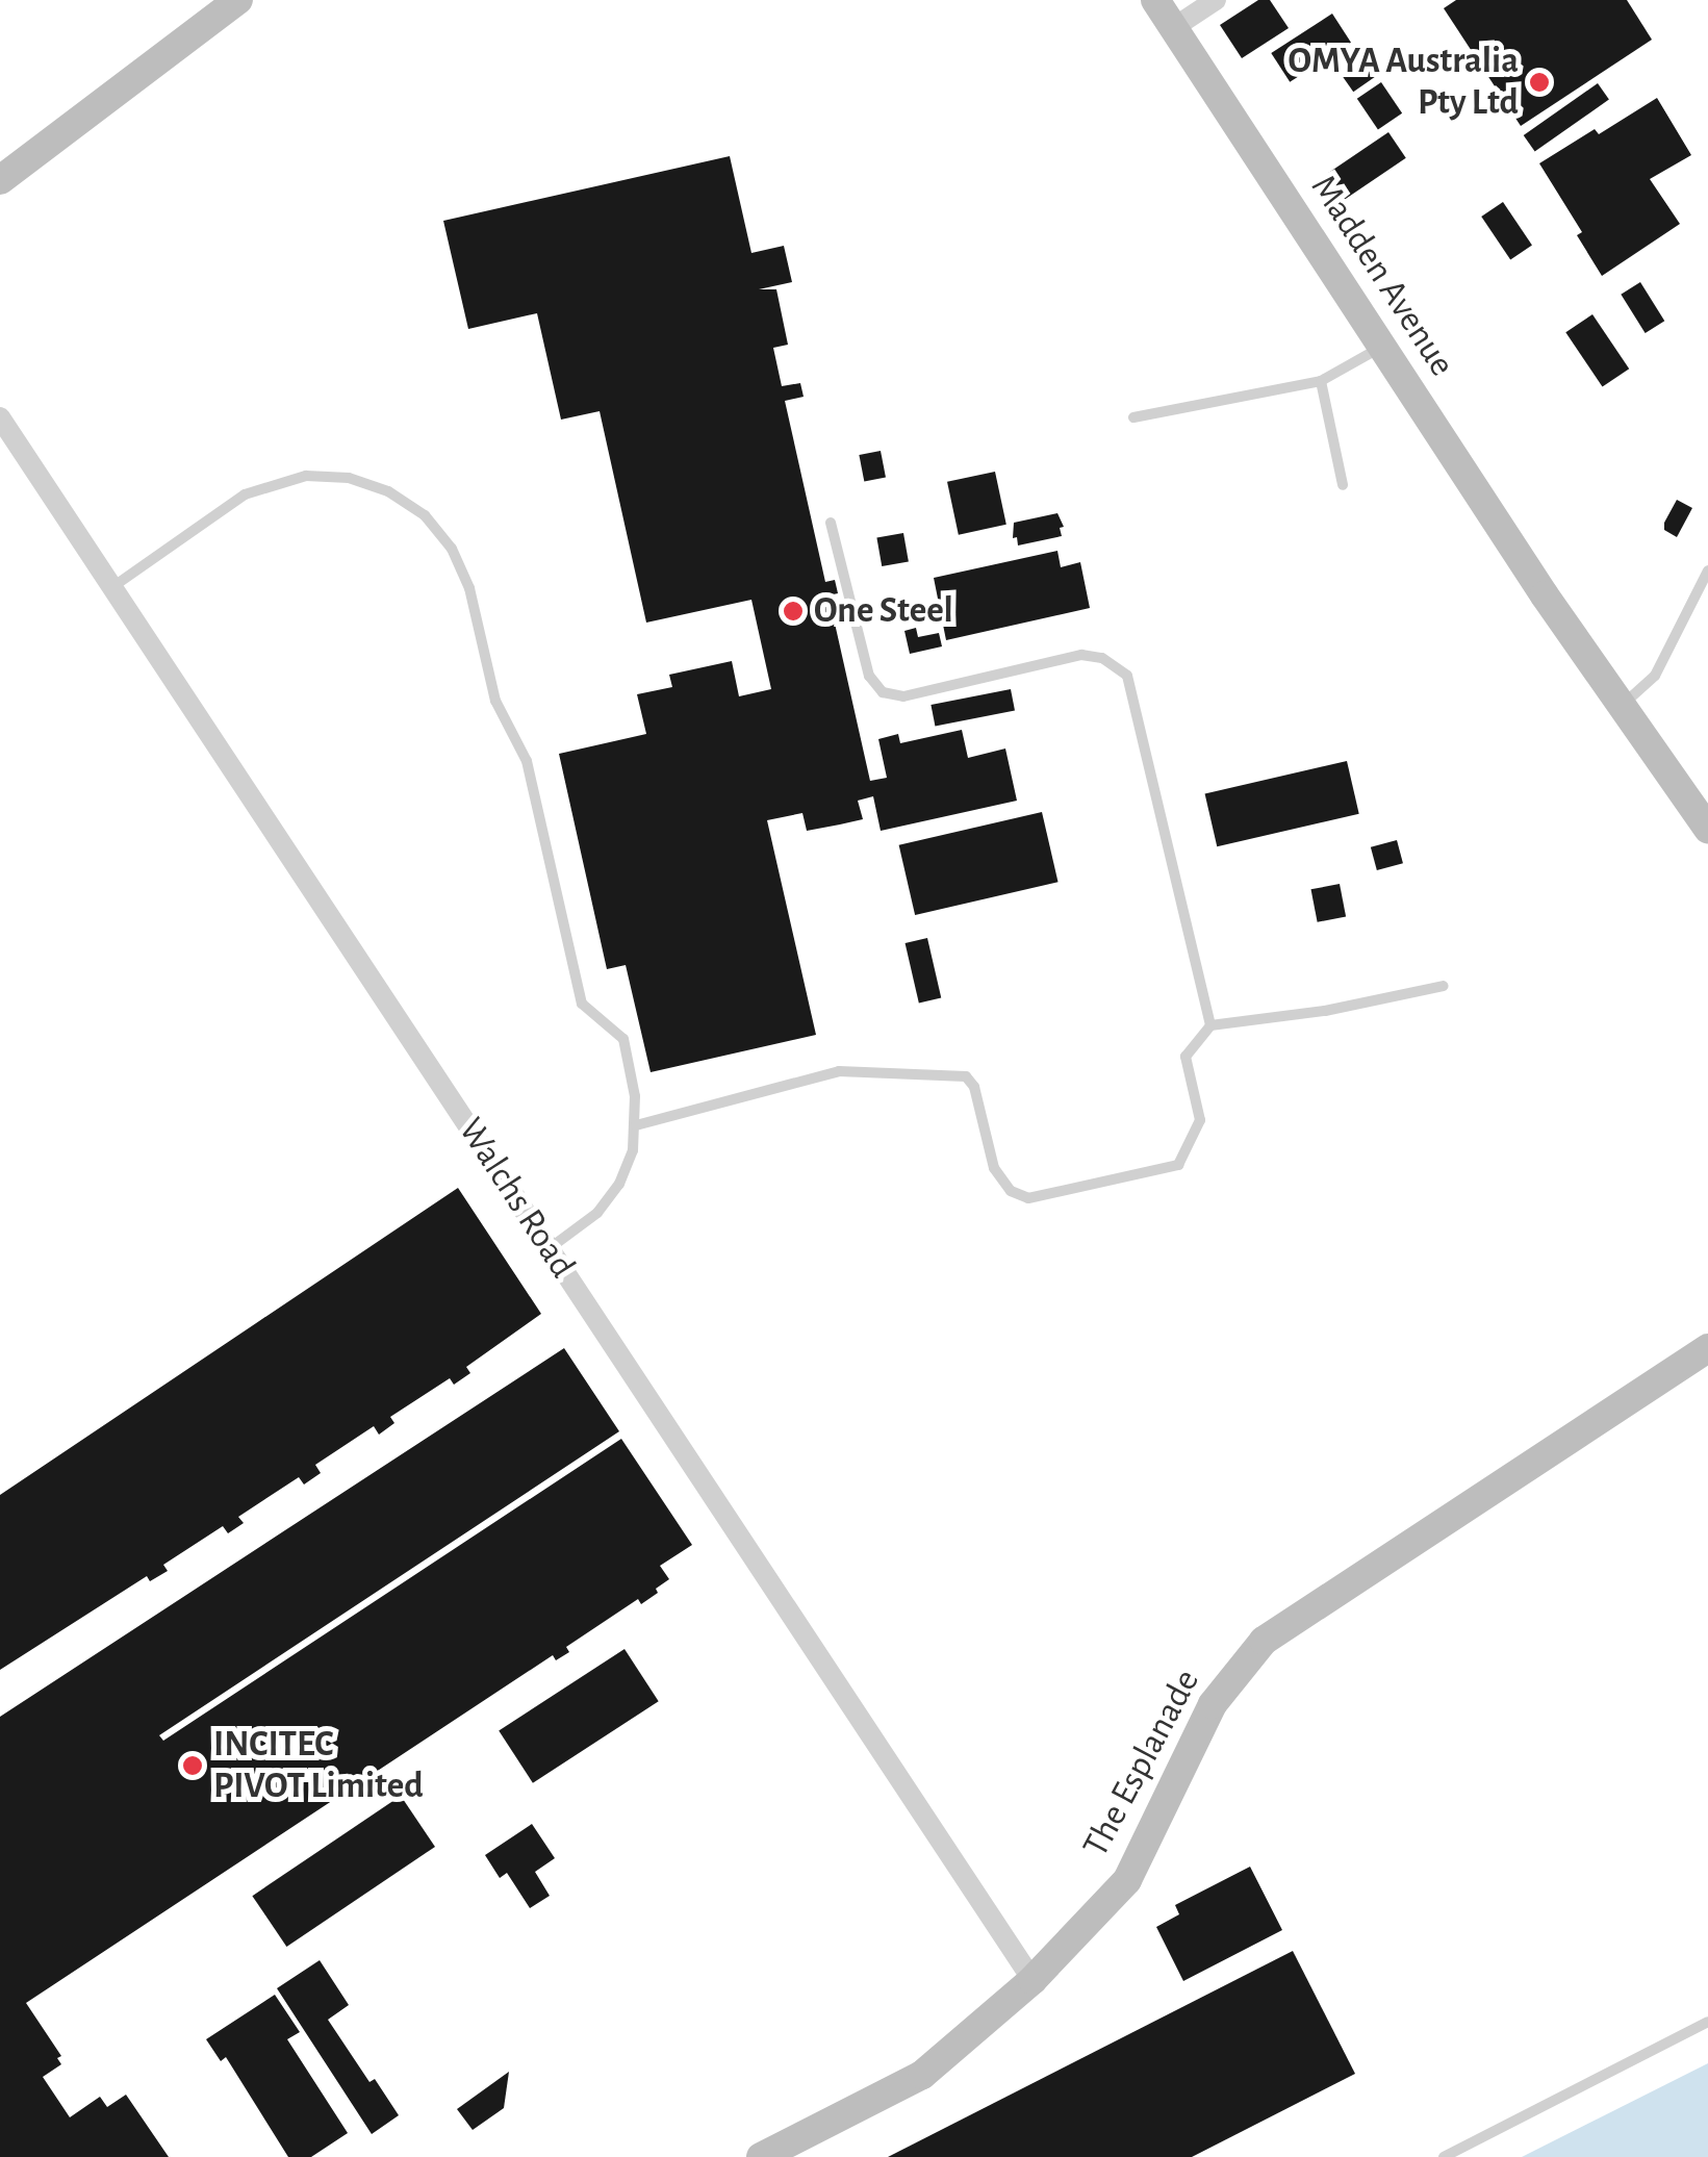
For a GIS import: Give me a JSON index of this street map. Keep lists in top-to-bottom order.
{
  "streets": {
    "street": ["Madden Avenue", "Walchs Road", "The Esplanade"]
  },
  "crossings": [
    ["Walchs Road", "The Esplanade"]
  ],
  "places": ["OMYA Australia Pty Ltd", "One Steel", "INCITEC PIVOT Limited"]
}
